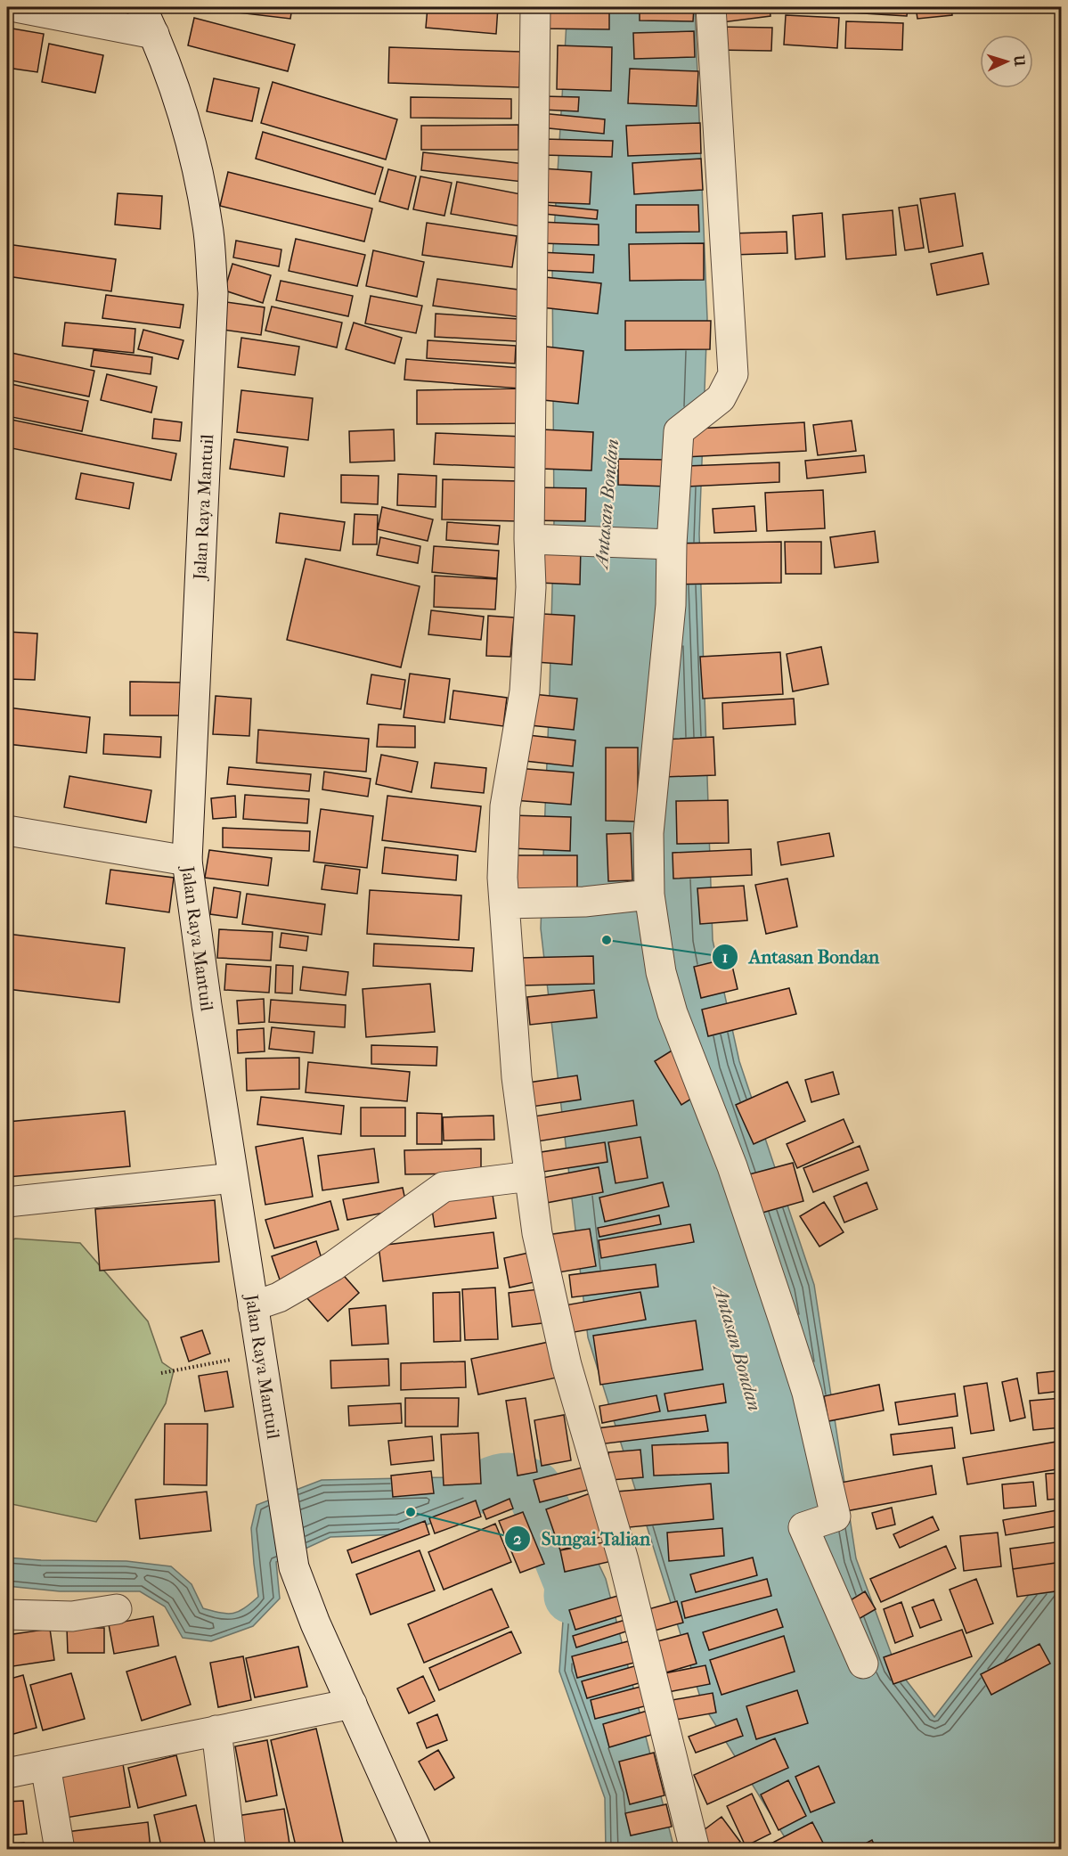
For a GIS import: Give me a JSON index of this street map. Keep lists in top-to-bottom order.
{
  "streets": {
    "street": ["Jalan Raya Mantuil"]
  },
  "water": ["Antasan Bondan"],
  "places": ["Antasan Bondan", "Sungai Talian"],
  "north": "right"
}
